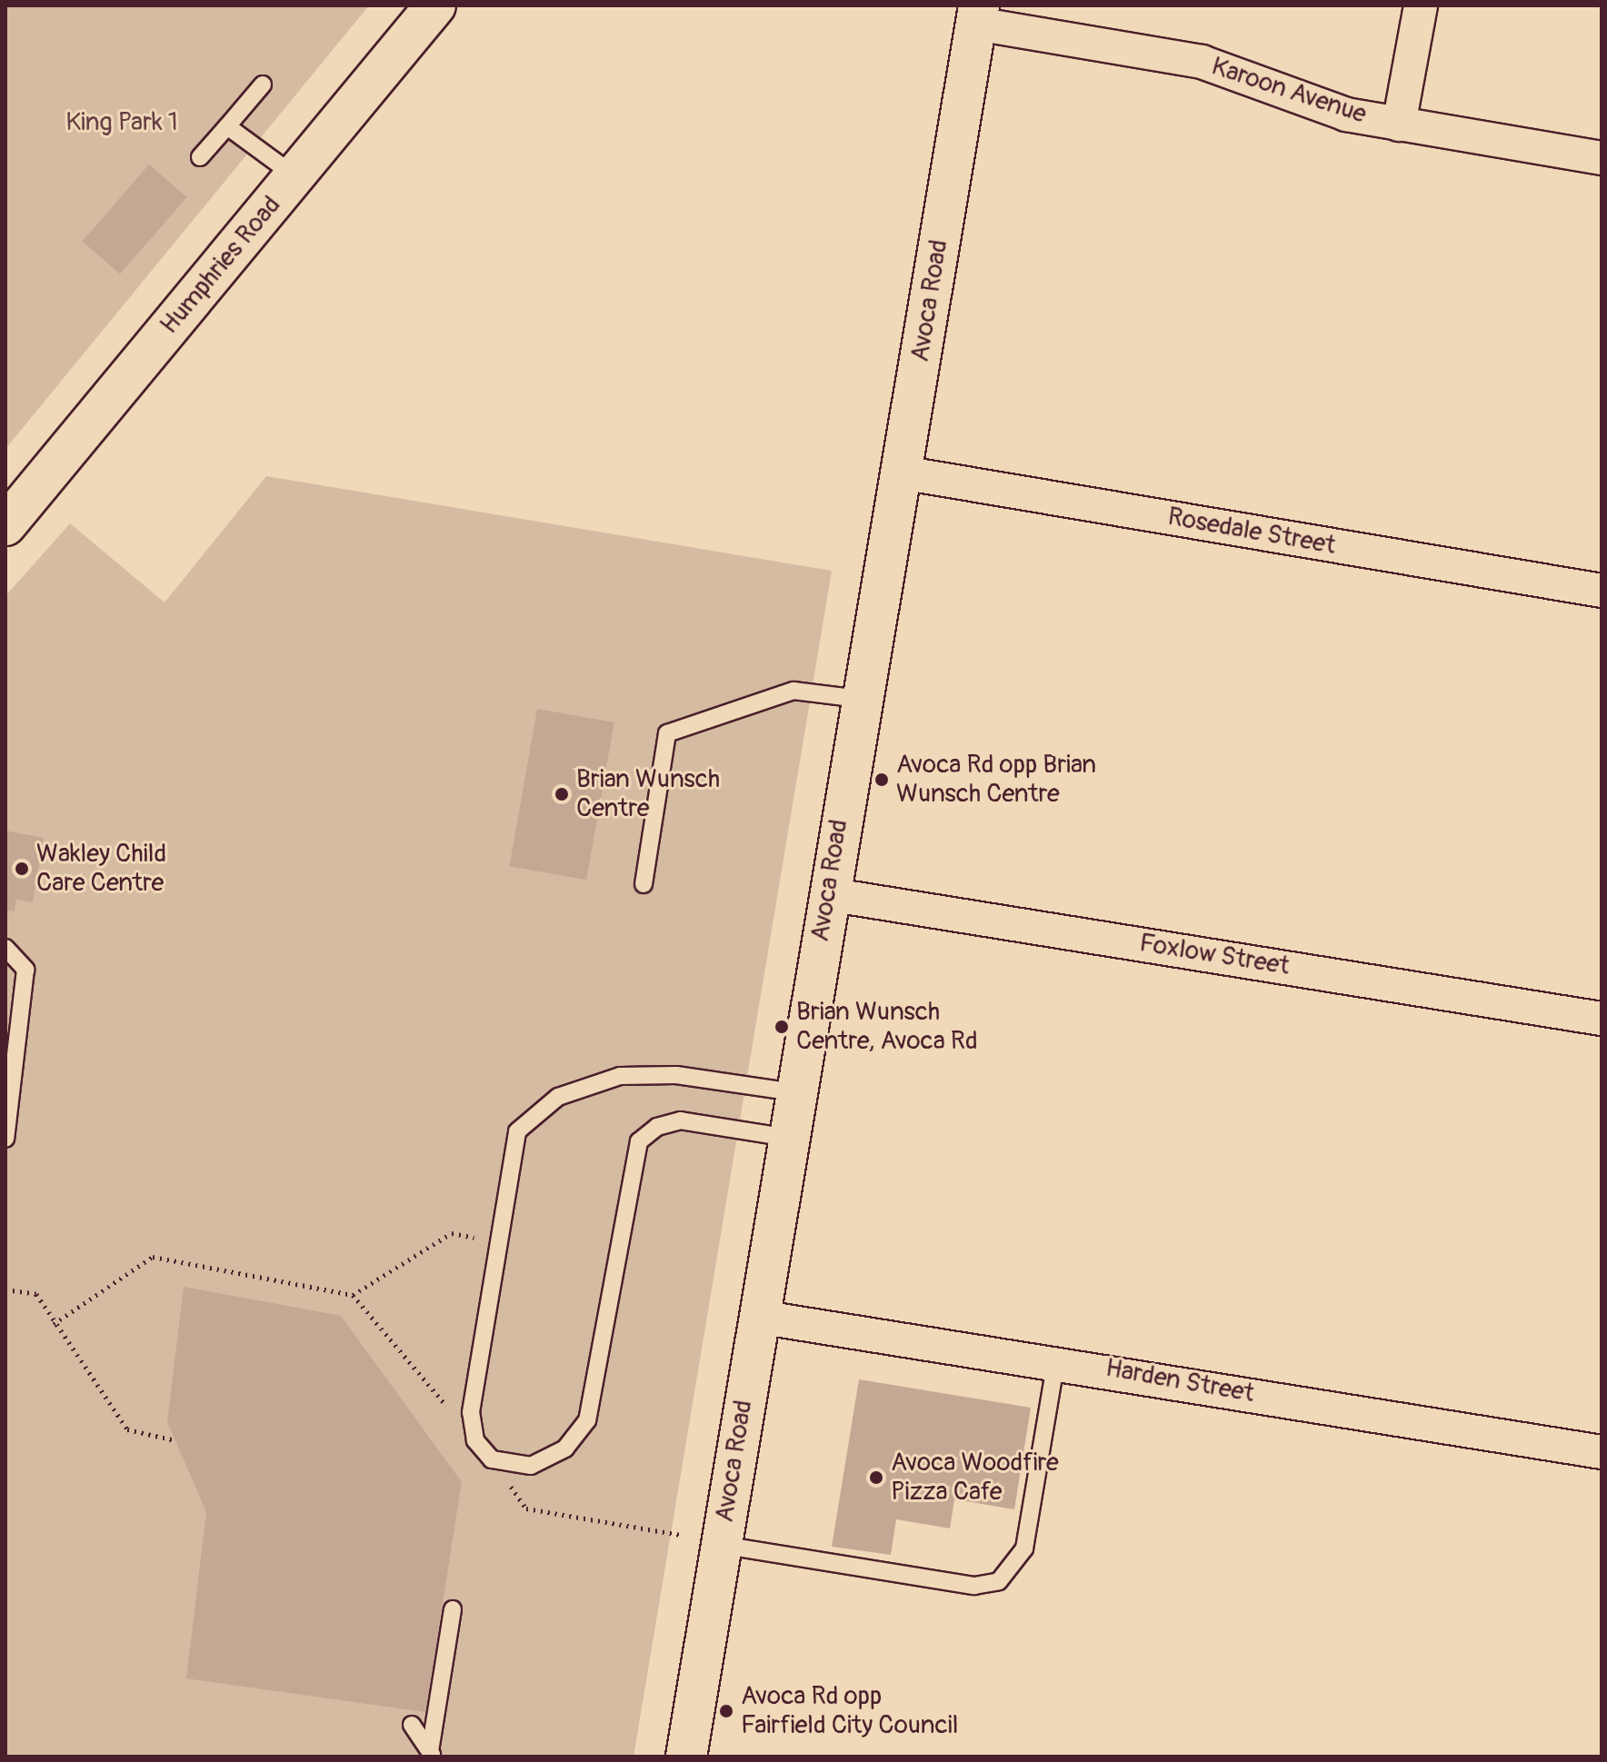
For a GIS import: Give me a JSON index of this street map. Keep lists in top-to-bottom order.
{
  "streets": {
    "main road": ["Humphries Road", "Avoca Road"],
    "street": [
      "Karoon Avenue",
      "Rosedale Street",
      "Foxlow Street",
      "Harden Street"
    ]
  },
  "crossings": [
    ["Karoon Avenue", "Avoca Road"],
    ["Avoca Road", "Rosedale Street"],
    ["Avoca Road", "Foxlow Street"],
    ["Avoca Road", "Harden Street"]
  ],
  "parks": ["King Park 1"],
  "places": [
    "Avoca Rd opp Brian Wunsch Centre",
    "Brian Wunsch Centre",
    "Wakley Child Care Centre",
    "Brian Wunsch Centre, Avoca Rd",
    "Avoca Woodfire Pizza Cafe",
    "Avoca Rd opp Fairfield City Council"
  ]
}
